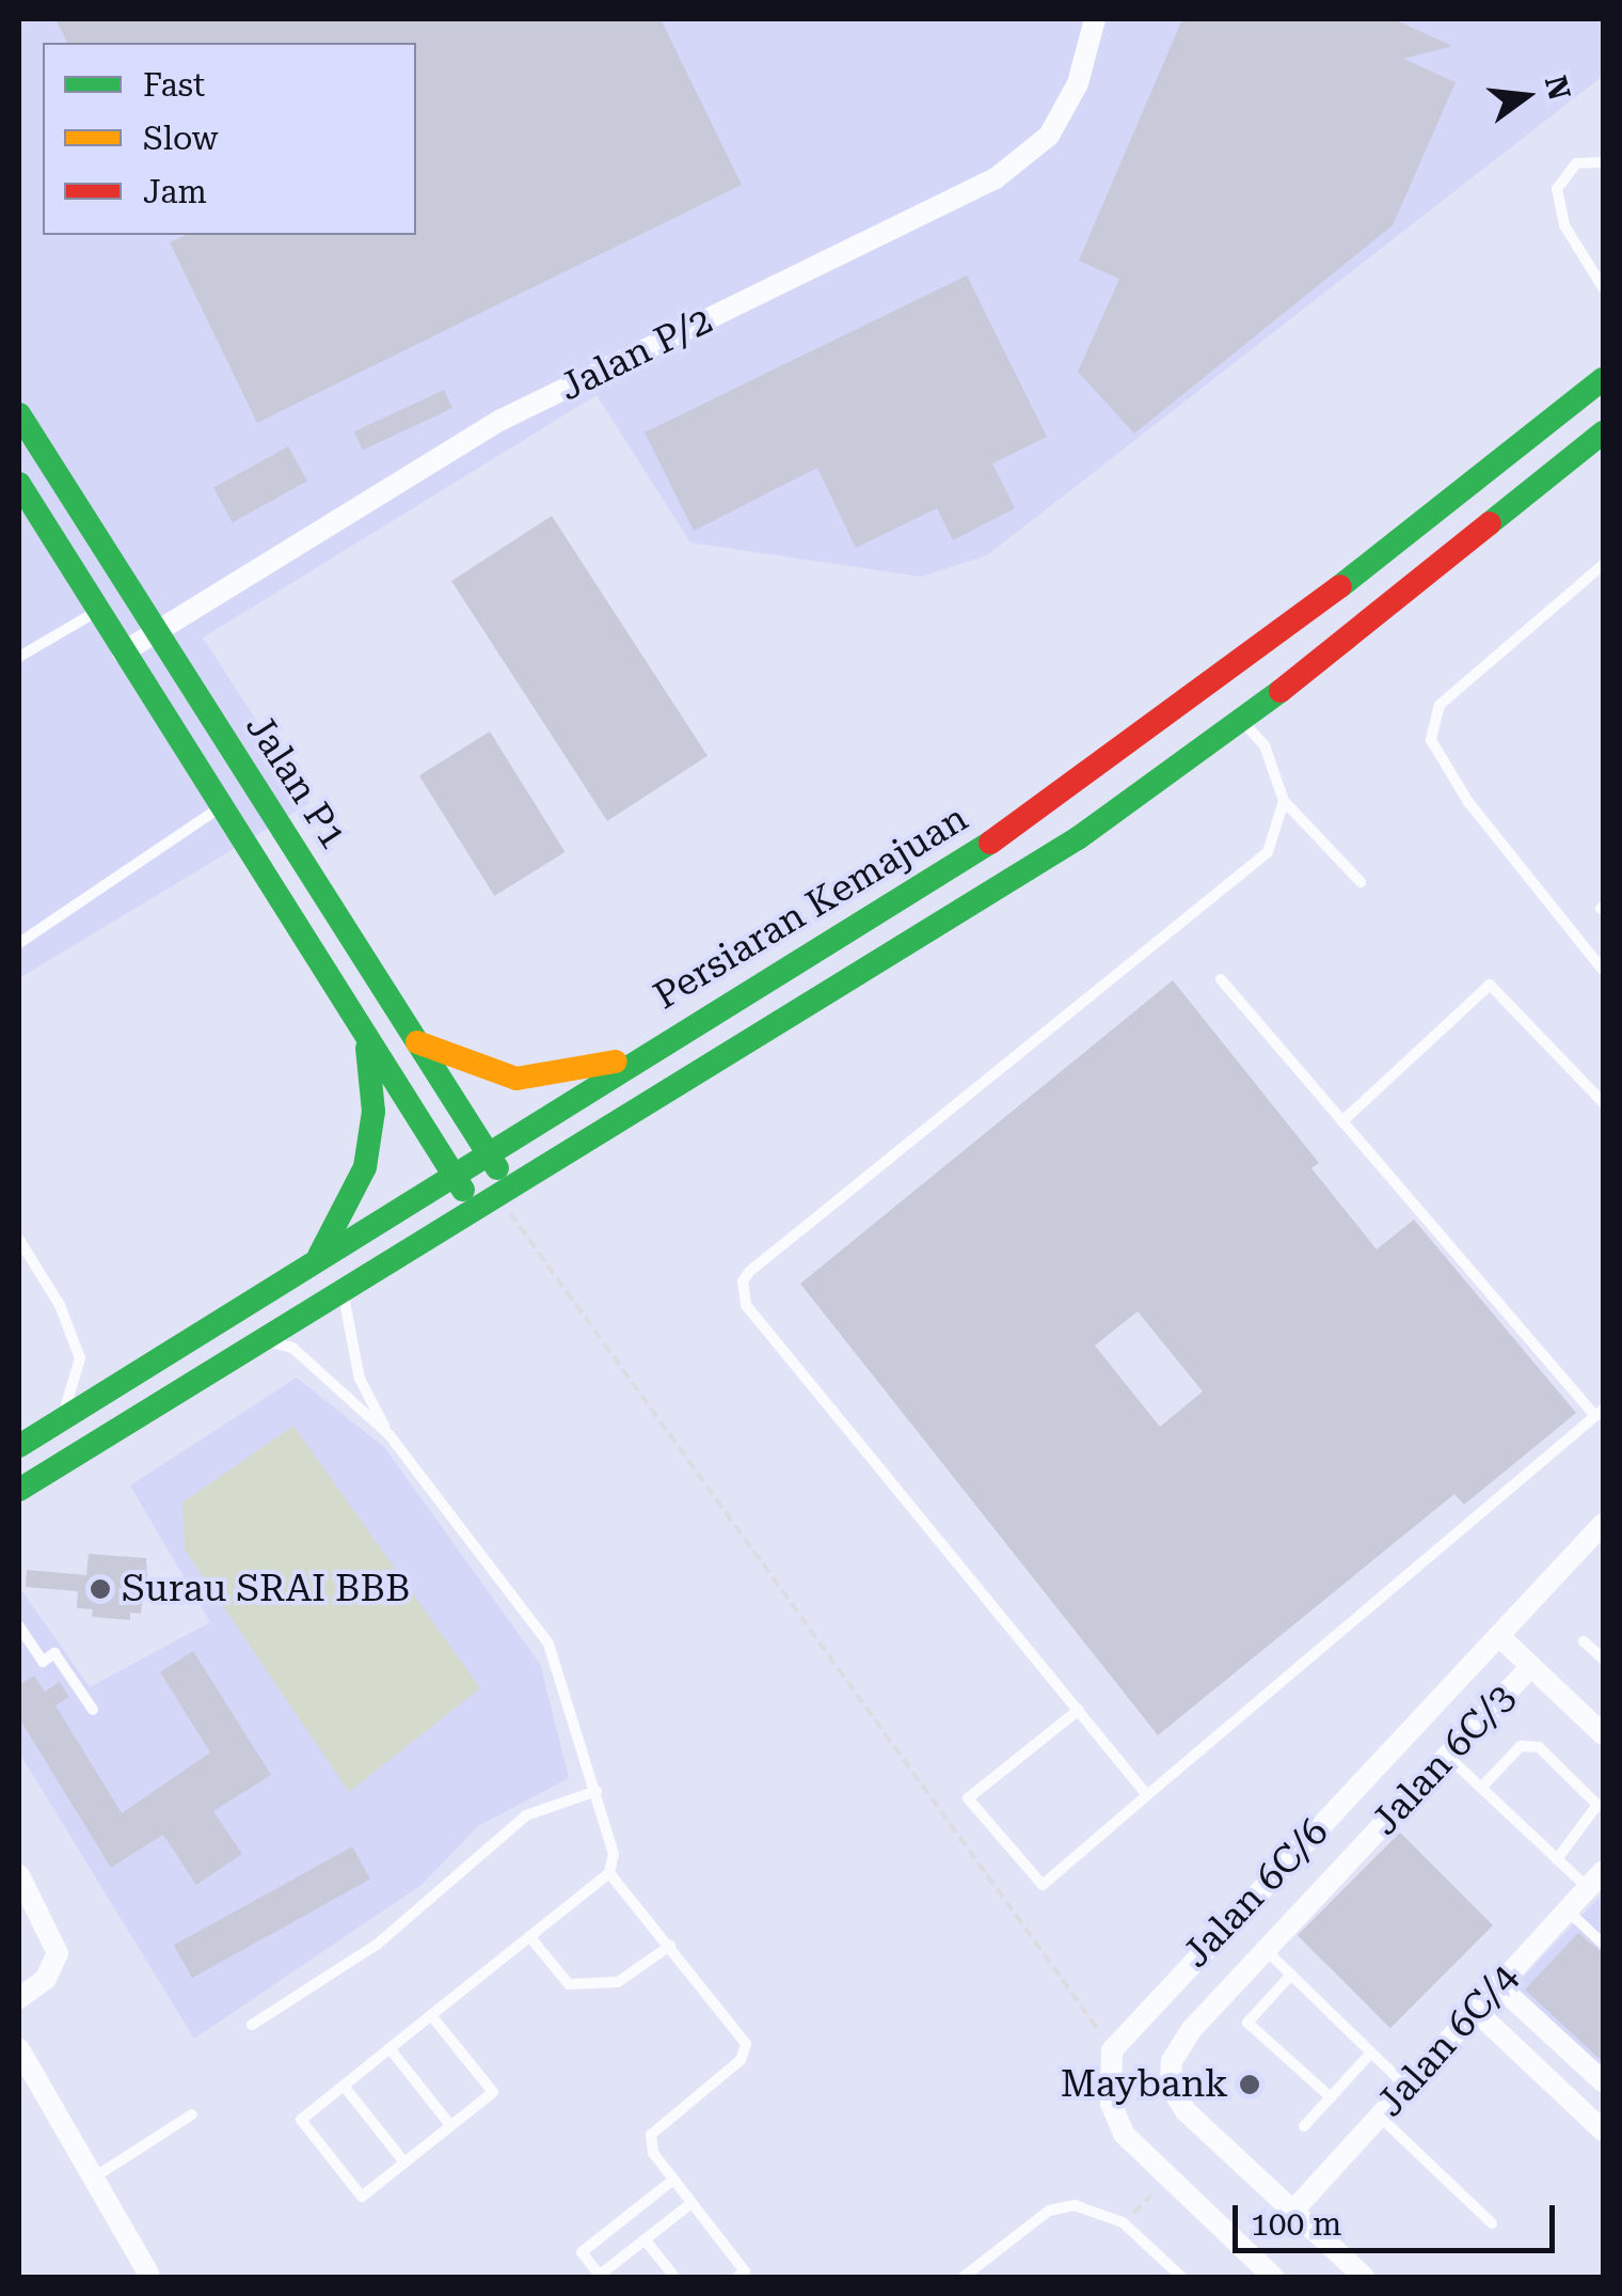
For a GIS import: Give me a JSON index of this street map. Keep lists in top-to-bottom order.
{
  "streets": {
    "main road": ["Jalan P1", "Persiaran Kemajuan"],
    "street": [
      "Jalan P/2",
      "Jalan 6C/3",
      "Jalan 6C/6",
      "Jalan 6C/4"
    ]
  },
  "crossings": [
    ["Jalan P/2", "Jalan P1"],
    ["Jalan P1", "Persiaran Kemajuan"],
    ["Jalan 6C/3", "Jalan 6C/4"]
  ],
  "places": ["Surau SRAI BBB", "Maybank"],
  "legend": ["Fast", "Slow", "Jam"],
  "scale_bar": "100 m",
  "north": "right"
}
